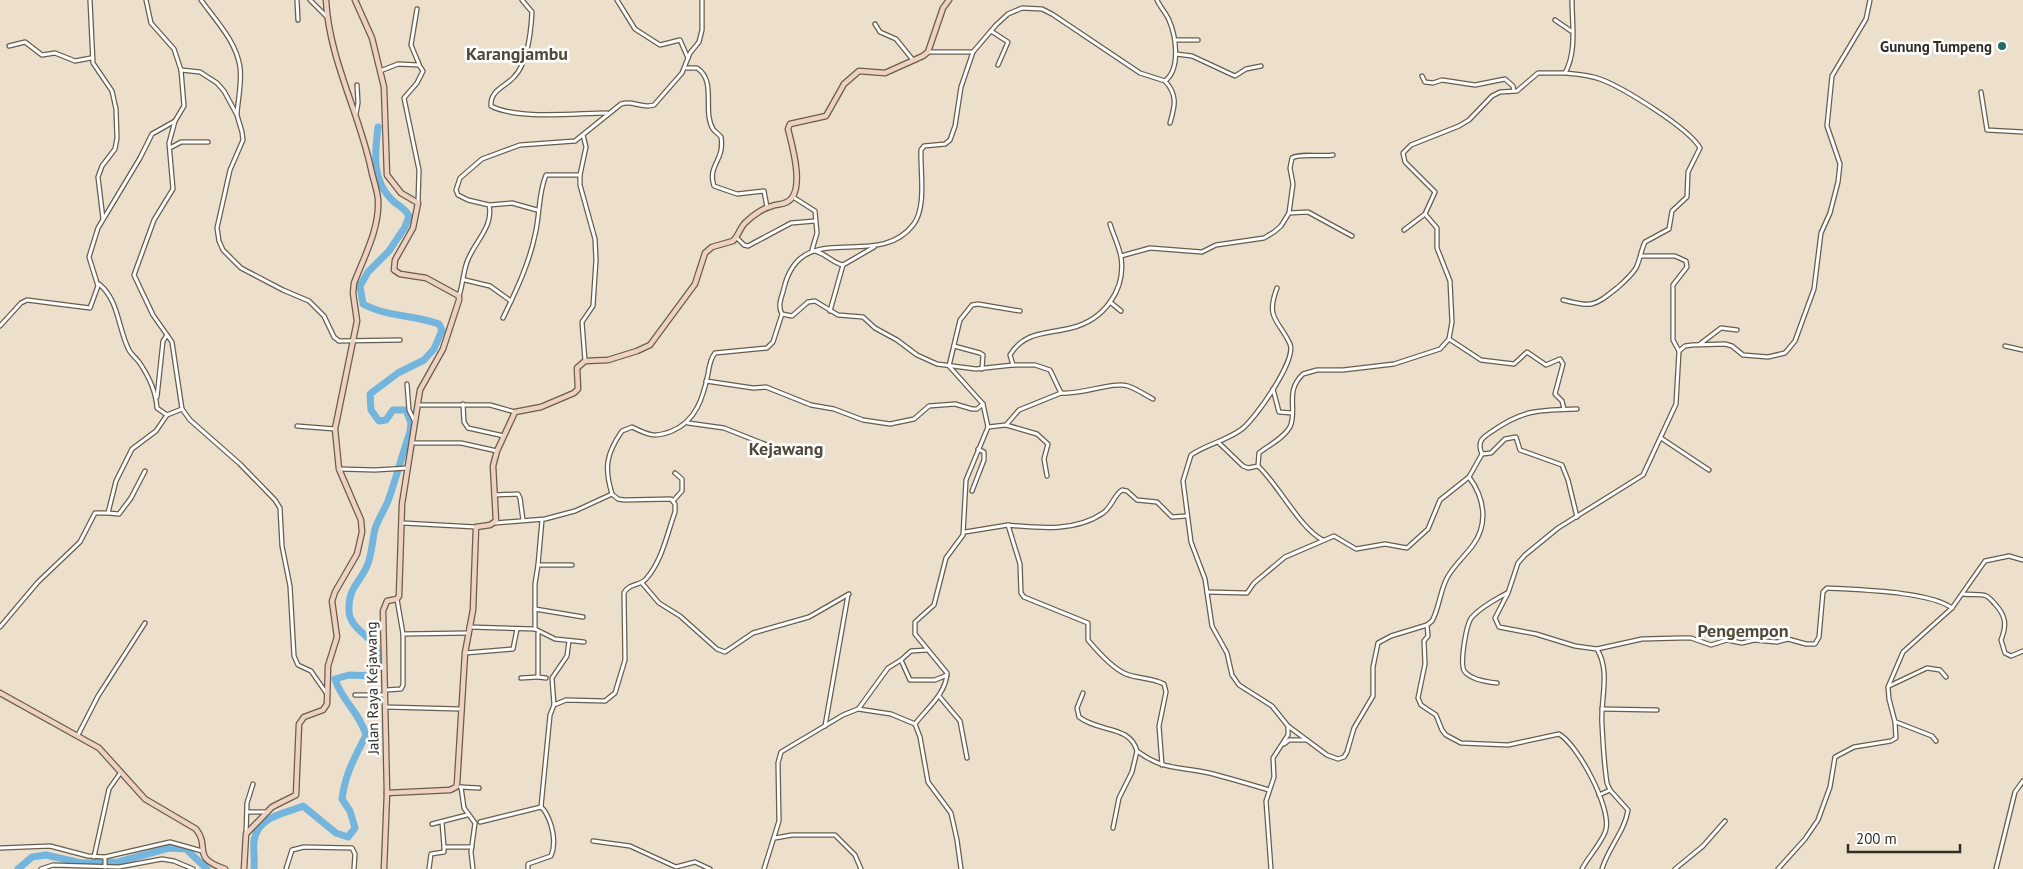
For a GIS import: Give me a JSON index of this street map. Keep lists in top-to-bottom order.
{
  "streets": {
    "street": ["Jalan Raya Kejawang"]
  },
  "districts": ["Karangjambu", "Kejawang", "Pengempon"],
  "places": ["Gunung Tumpeng"],
  "scale_bar": "200 m"
}
